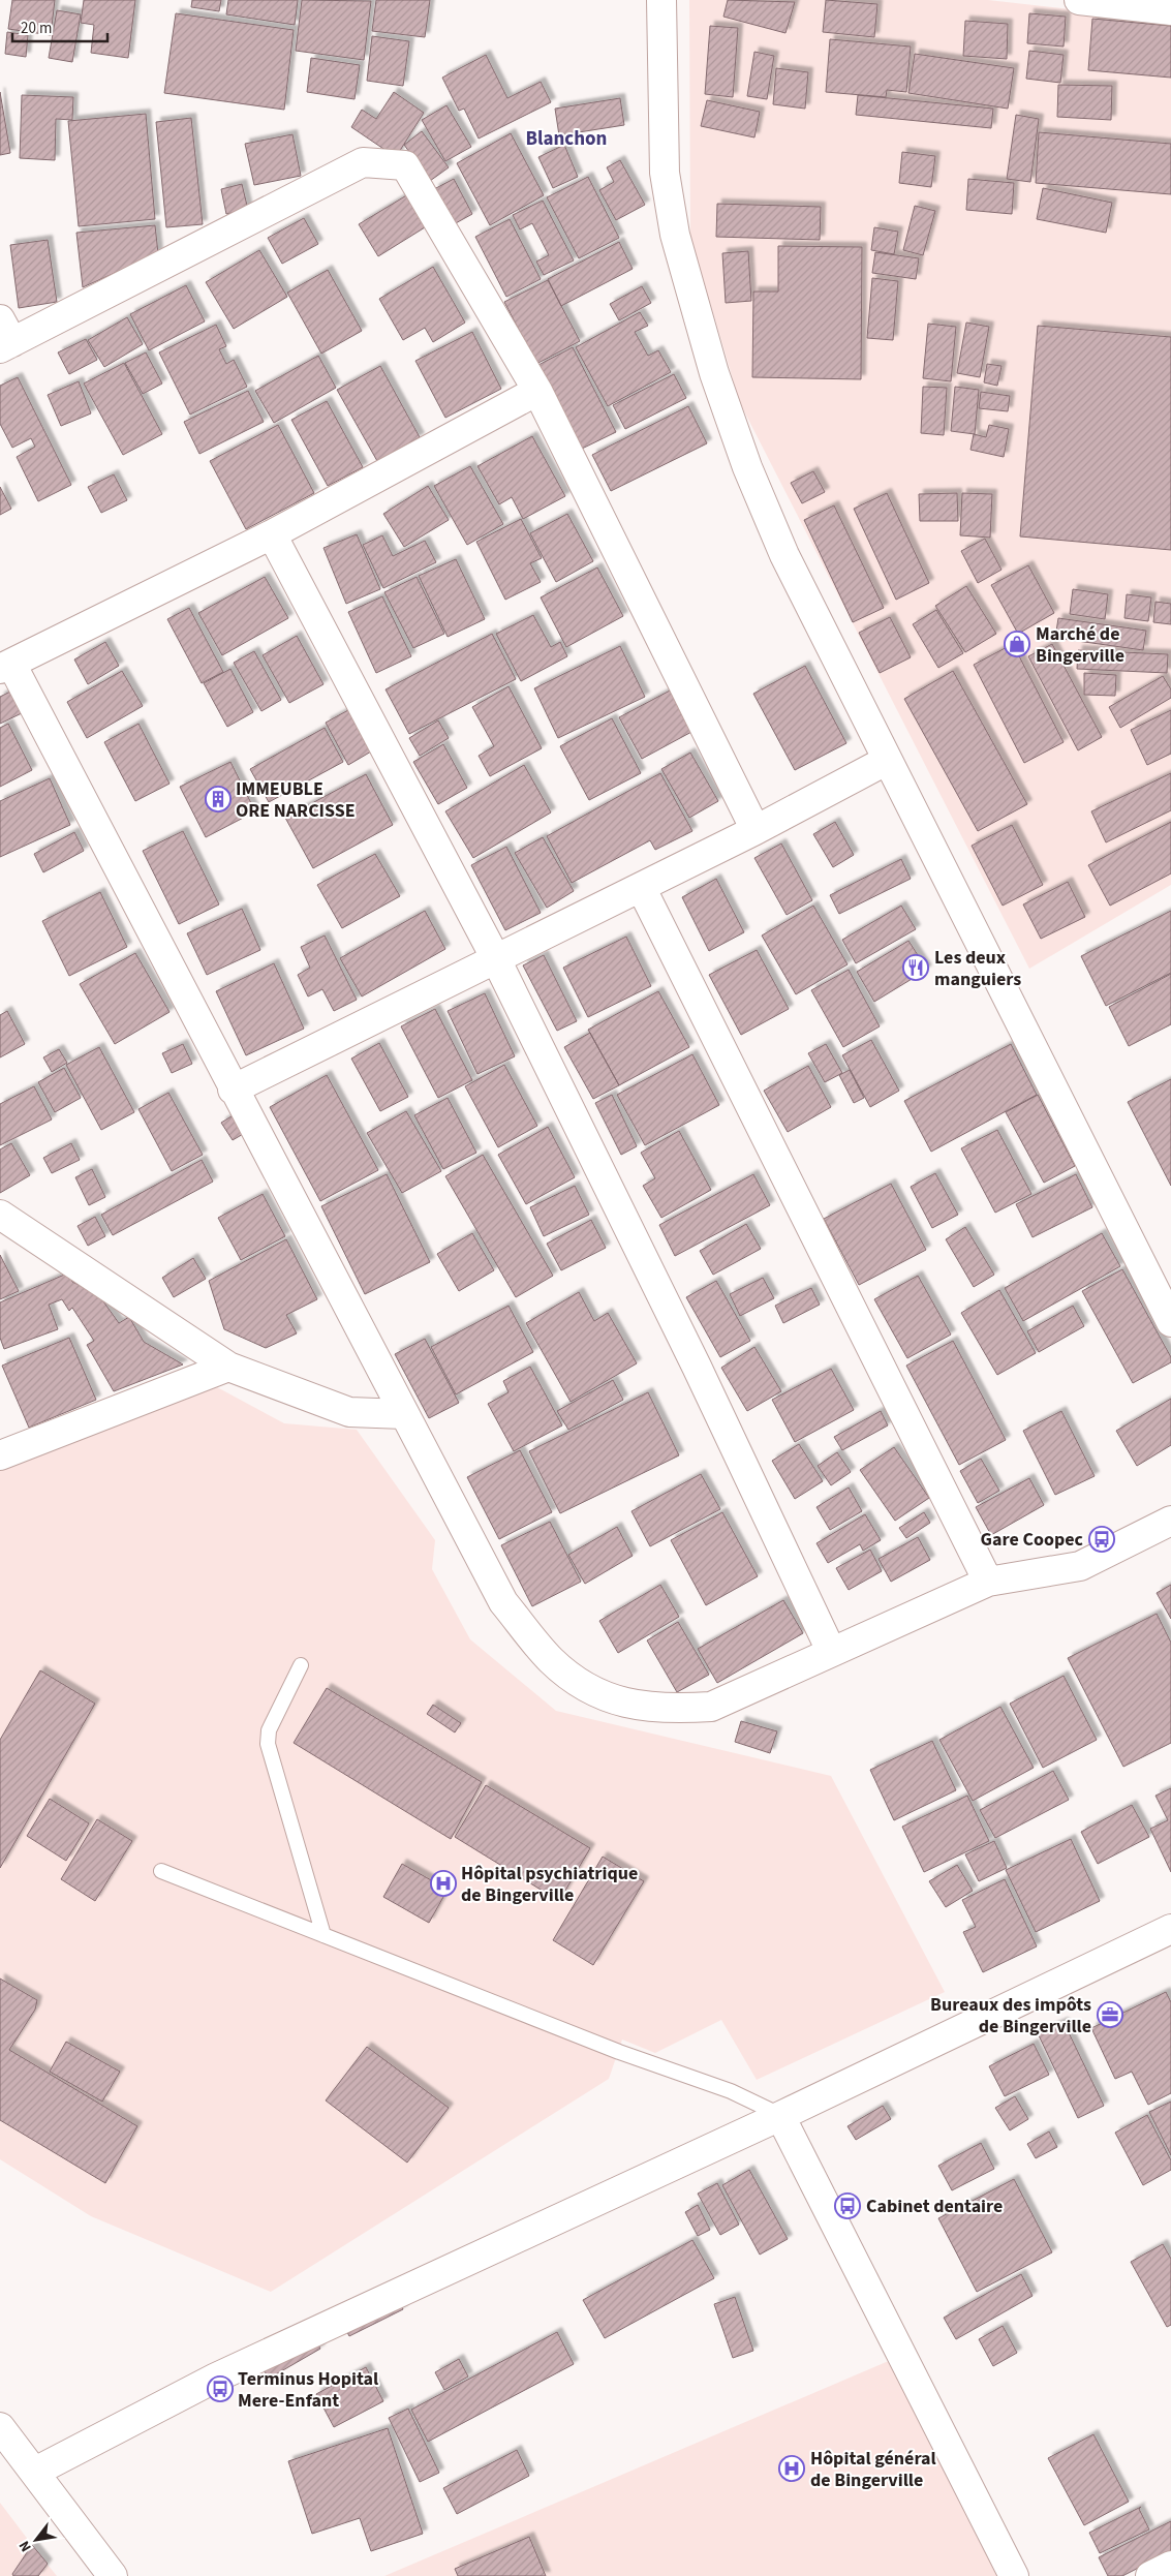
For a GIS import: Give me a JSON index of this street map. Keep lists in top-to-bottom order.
{
  "districts": ["Blanchon"],
  "places": {
    "shop": ["Marché de Bingerville"],
    "building": ["IMMEUBLE ORE NARCISSE"],
    "restaurant": ["Les deux manguiers"],
    "bus stop": ["Gare Coopec", "Cabinet dentaire", "Terminus Hopital Mere-Enfant"],
    "hospital": ["Hôpital psychiatrique de Bingerville", "Hôpital général de Bingerville"],
    "office": ["Bureaux des impôts de Bingerville"]
  },
  "scale_bar": "20 m",
  "north": "bottom left"
}
